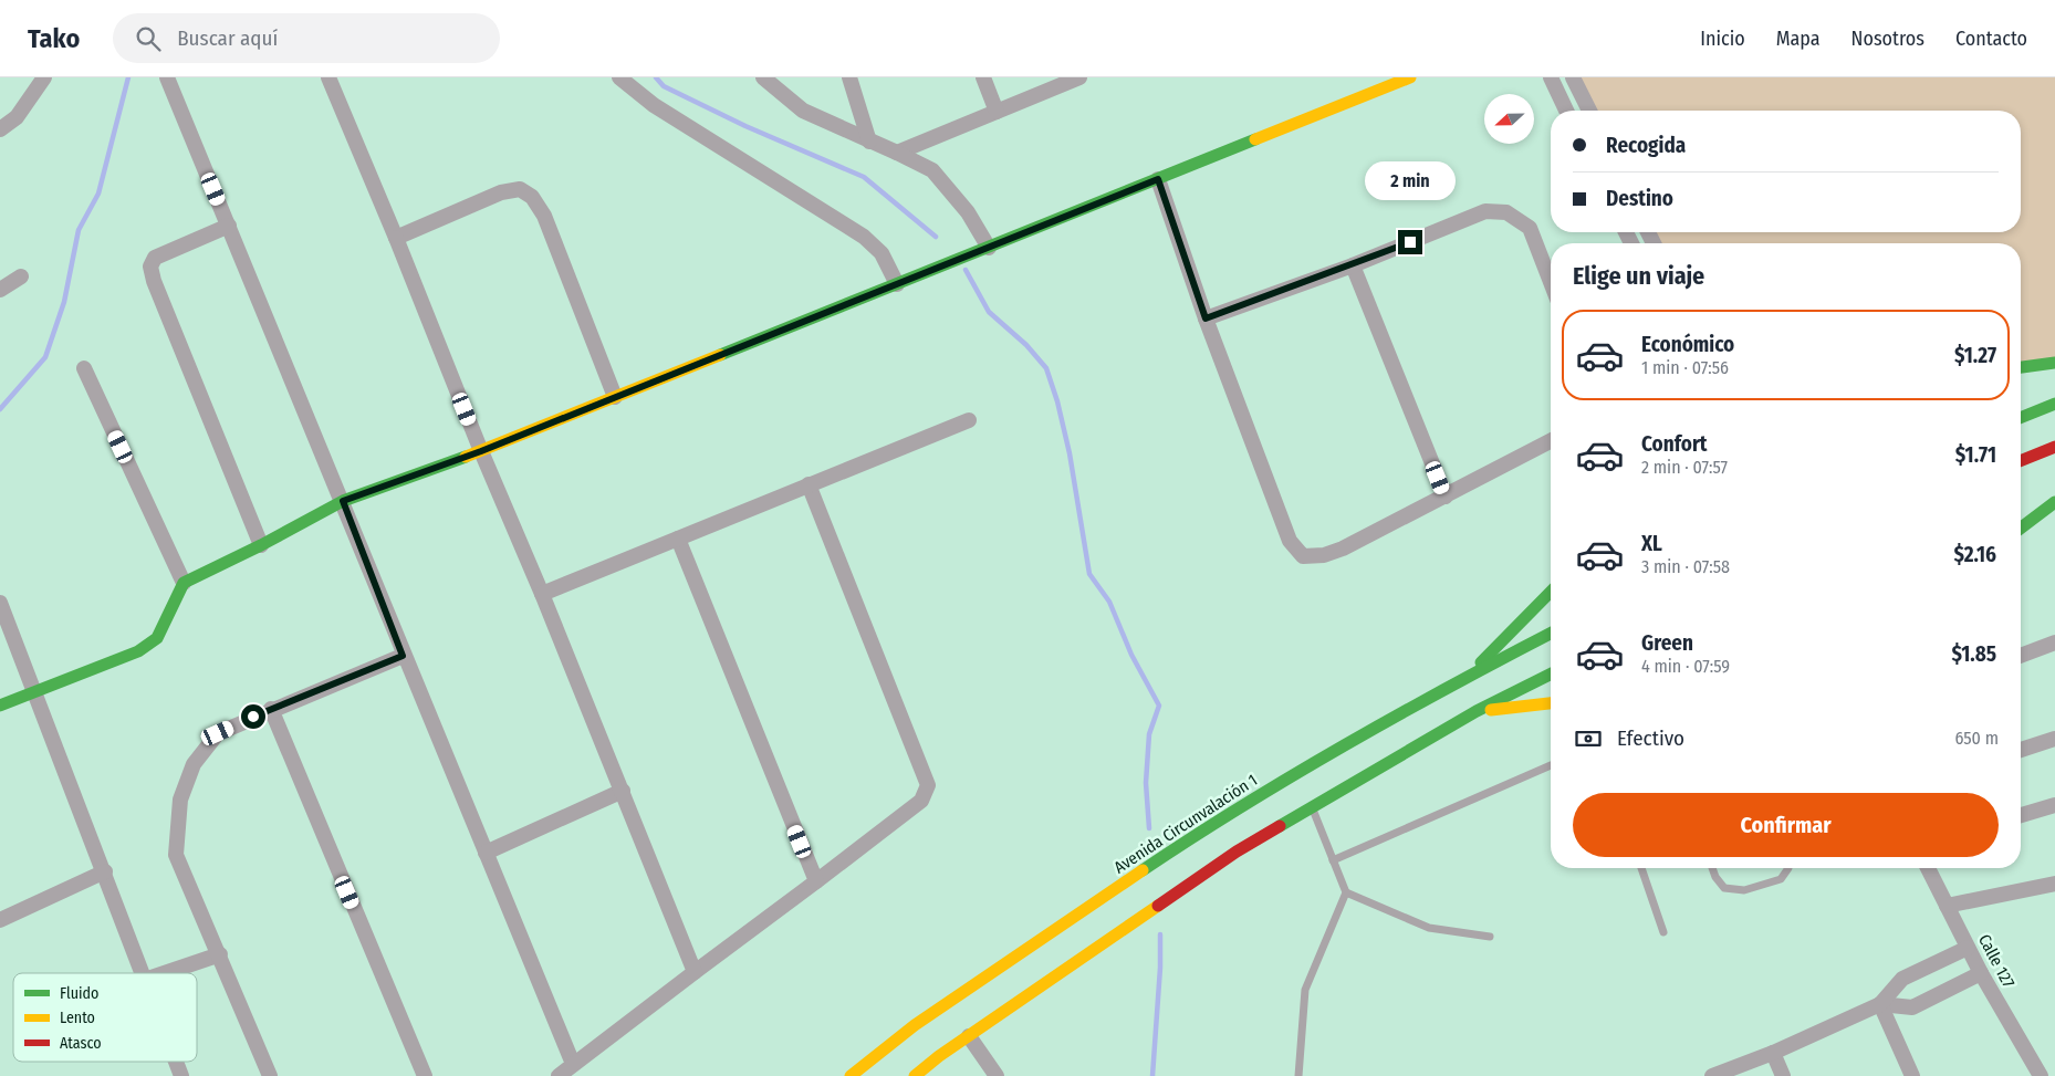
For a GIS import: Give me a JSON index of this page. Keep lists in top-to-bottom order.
{
  "streets": {
    "main road": ["Avenida Circunvalación 1"],
    "street": ["Calle 127"]
  },
  "legend": ["Fluido", "Lento", "Atasco"],
  "north": "left",
  "page": {
    "header": "Tako",
    "search": "Buscar aquí",
    "nav": [
      "Inicio",
      "Mapa",
      "Nosotros",
      "Contacto"
    ],
    "banner": ["Recogida", "Destino"],
    "bubble": "2 min",
    "heading": "Elige un viaje",
    "list": [
      {
        "name": "Económico",
        "note": "1 min · 07:56",
        "value": "$1.27"
      },
      {
        "name": "Confort",
        "note": "2 min · 07:57",
        "value": "$1.71"
      },
      {
        "name": "XL",
        "note": "3 min · 07:58",
        "value": "$2.16"
      },
      {
        "name": "Green",
        "note": "4 min · 07:59",
        "value": "$1.85"
      }
    ],
    "pay": ["Efectivo", "650 m"],
    "buttons": "Confirmar"
  }
}
